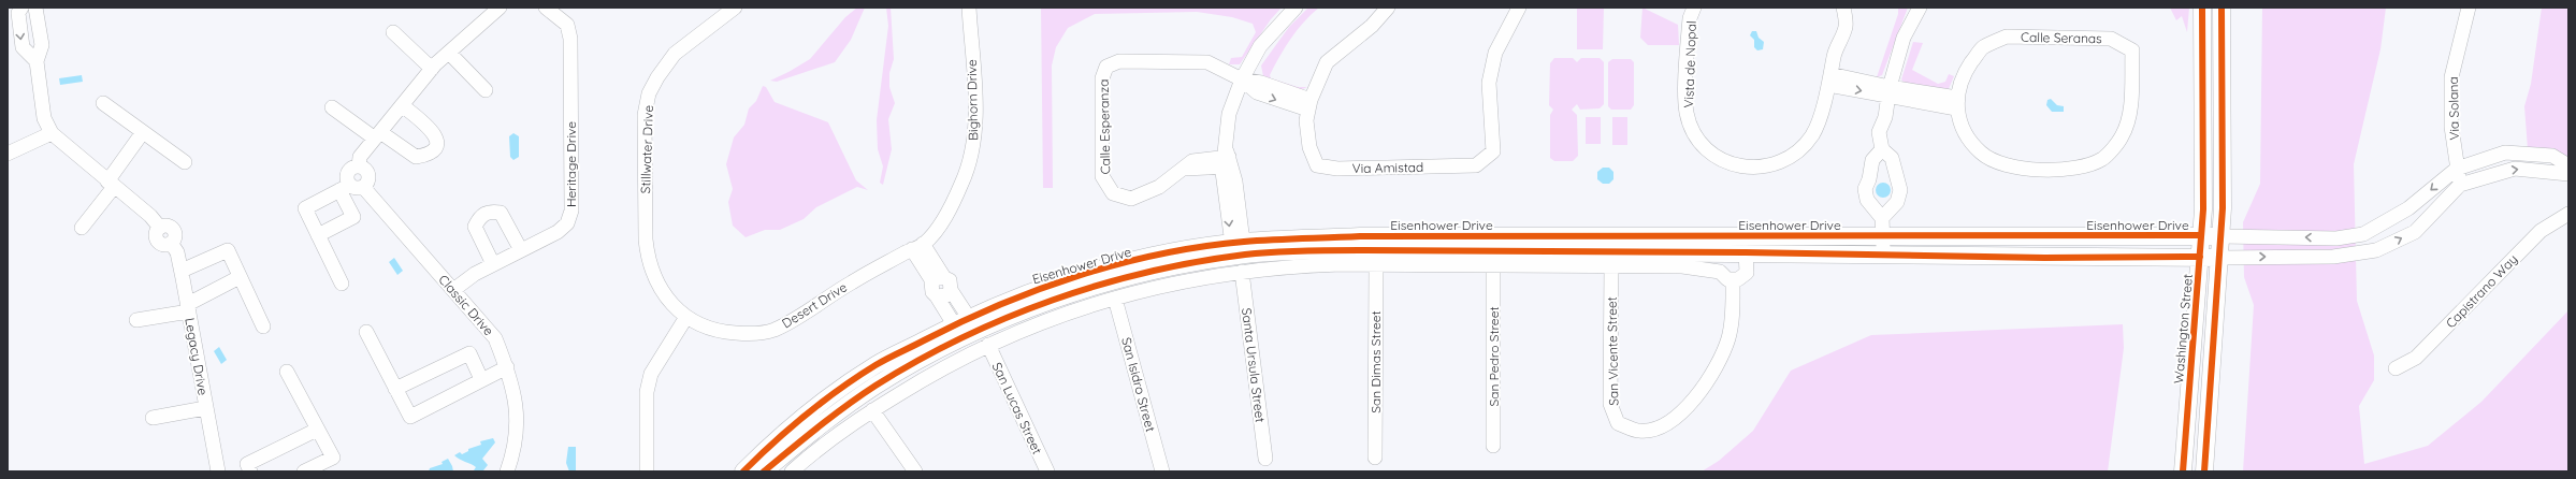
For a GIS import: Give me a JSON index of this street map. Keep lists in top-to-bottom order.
{
  "streets": {
    "main road": ["Eisenhower Drive", "Washington Street"],
    "street": [
      "Calle Seranas",
      "Vista de Nopal",
      "Bighorn Drive",
      "Via Solana",
      "Calle Esperanza",
      "Stillwater Drive",
      "Heritage Drive",
      "Via Amistad",
      "Capistrano Way",
      "Classic Drive",
      "Desert Drive",
      "San Vicente Street",
      "Legacy Drive",
      "San Pedro Street",
      "San Dimas Street",
      "Santa Ursula Street",
      "San Isidro Street",
      "San Lucas Street"
    ]
  },
  "crossings": [
    ["Bighorn Drive", "Desert Drive"],
    ["Calle Esperanza", "Via Amistad"],
    ["Stillwater Drive", "Desert Drive"],
    ["Heritage Drive", "Classic Drive"],
    ["Eisenhower Drive", "Washington Street"]
  ]
}
